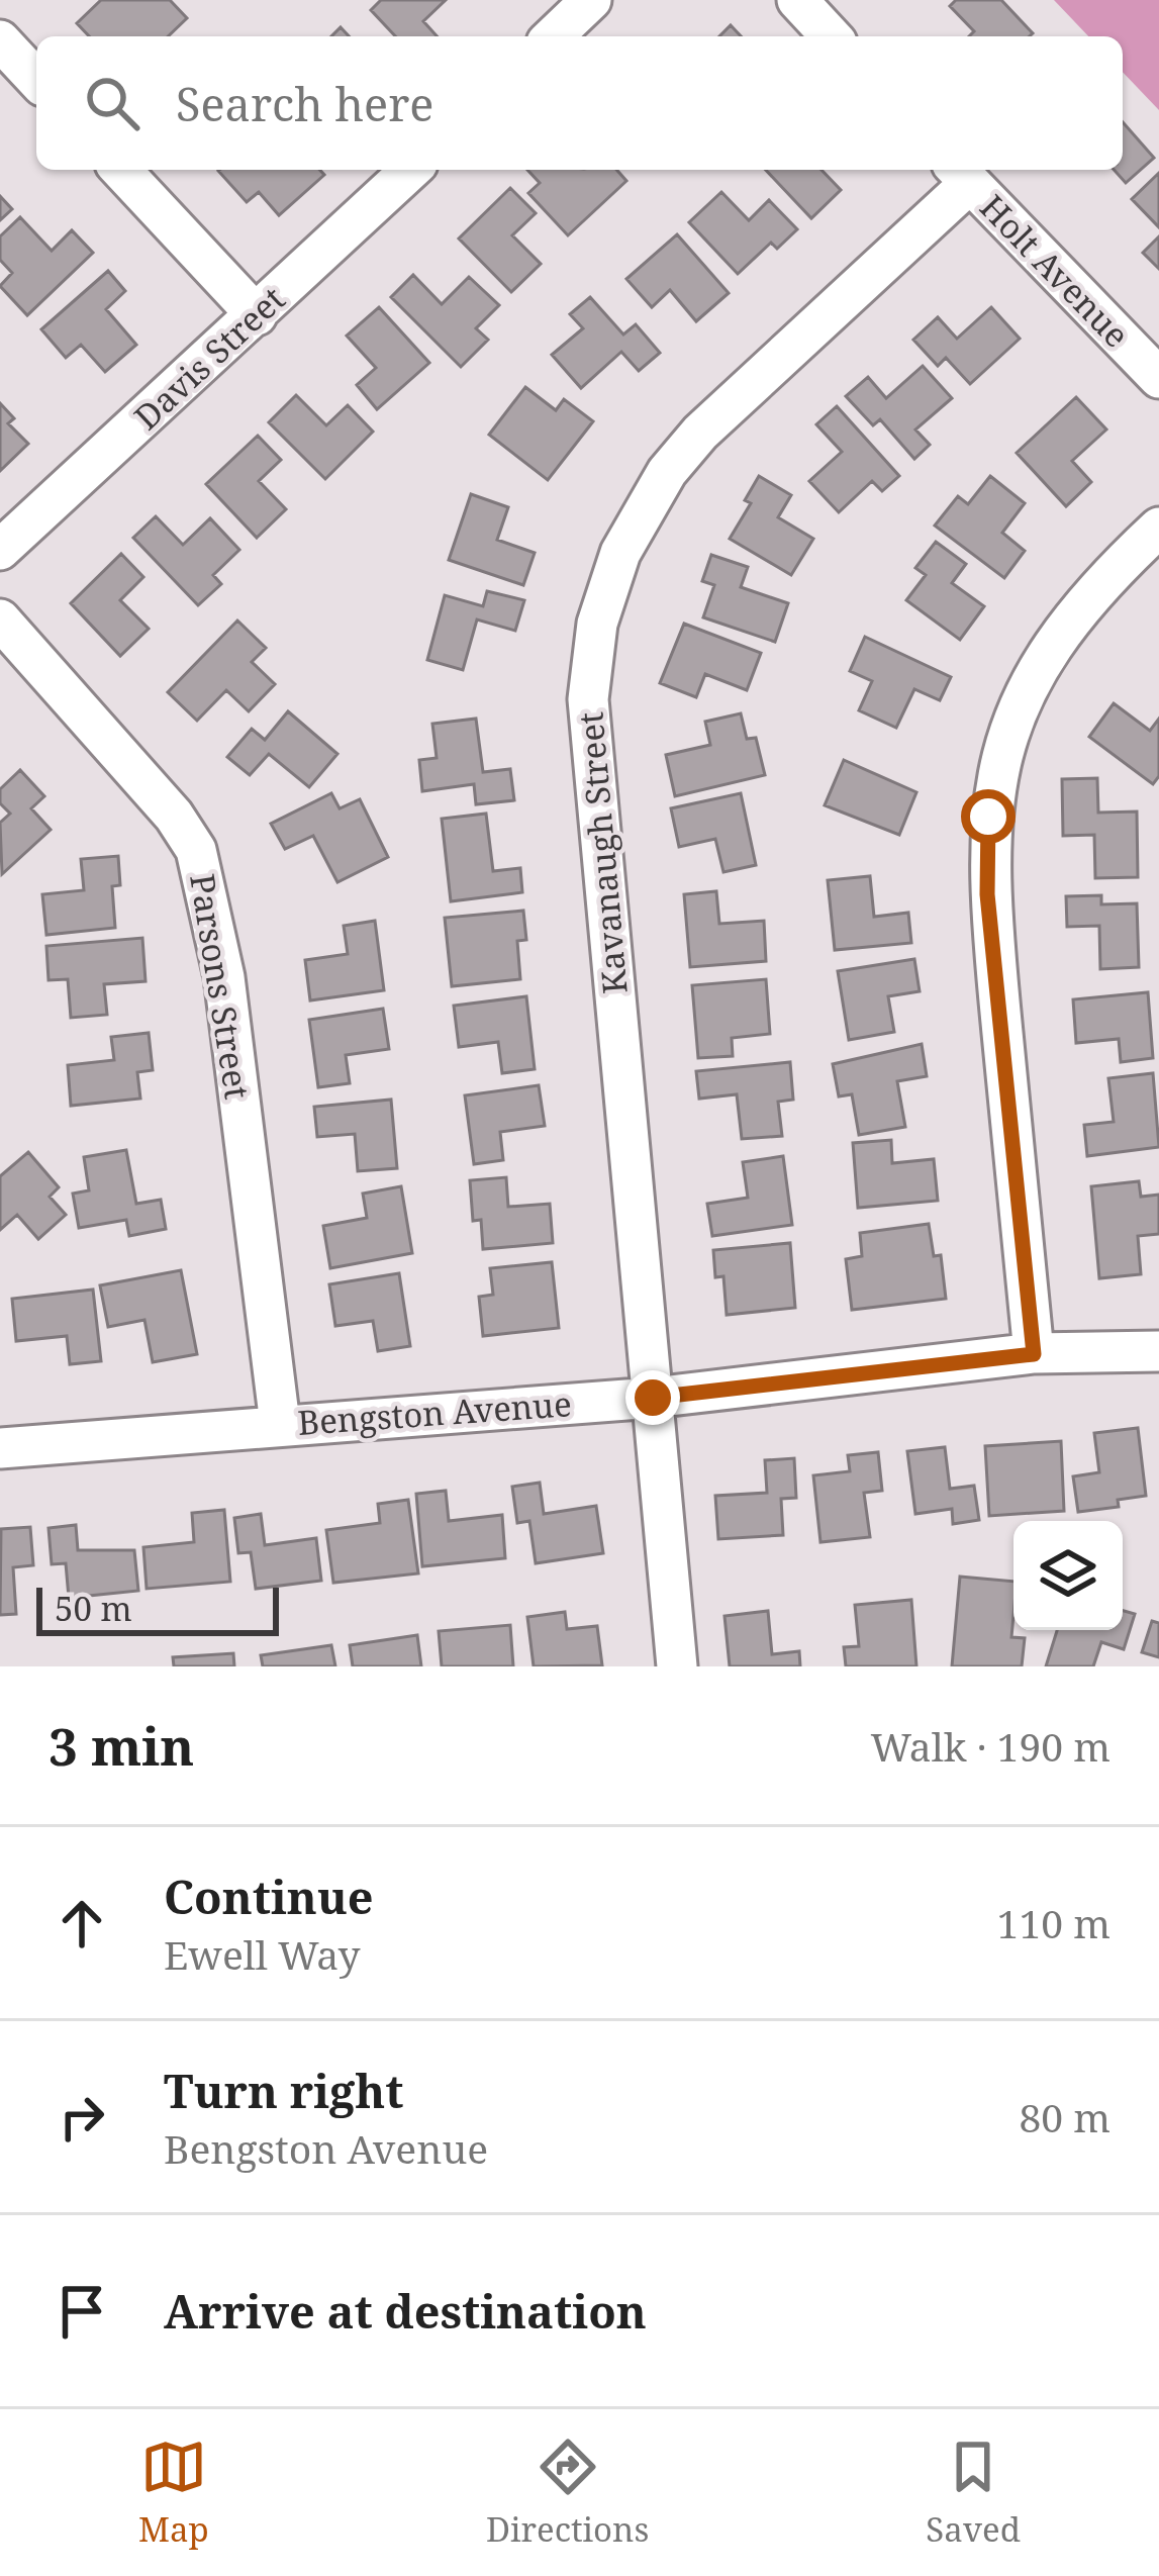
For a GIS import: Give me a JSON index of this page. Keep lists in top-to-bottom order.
{
  "streets": {
    "street": [
      "Holt Avenue",
      "Davis Street",
      "Kavanaugh Street",
      "Parsons Street",
      "Bengston Avenue"
    ]
  },
  "crossings": [
    ["Holt Avenue", "Kavanaugh Street"],
    ["Kavanaugh Street", "Bengston Avenue"],
    ["Parsons Street", "Bengston Avenue"]
  ],
  "scale_bar": "50 m",
  "page": {
    "search": "Search here",
    "scale": "50 m",
    "heading": ["3 min", "Walk · 190 m"],
    "list": [
      ["Continue", "Ewell Way", "110 m"],
      ["Turn right", "Bengston Avenue", "80 m"],
      "Arrive at destination"
    ],
    "nav": ["Map", "Directions", "Saved"]
  }
}
